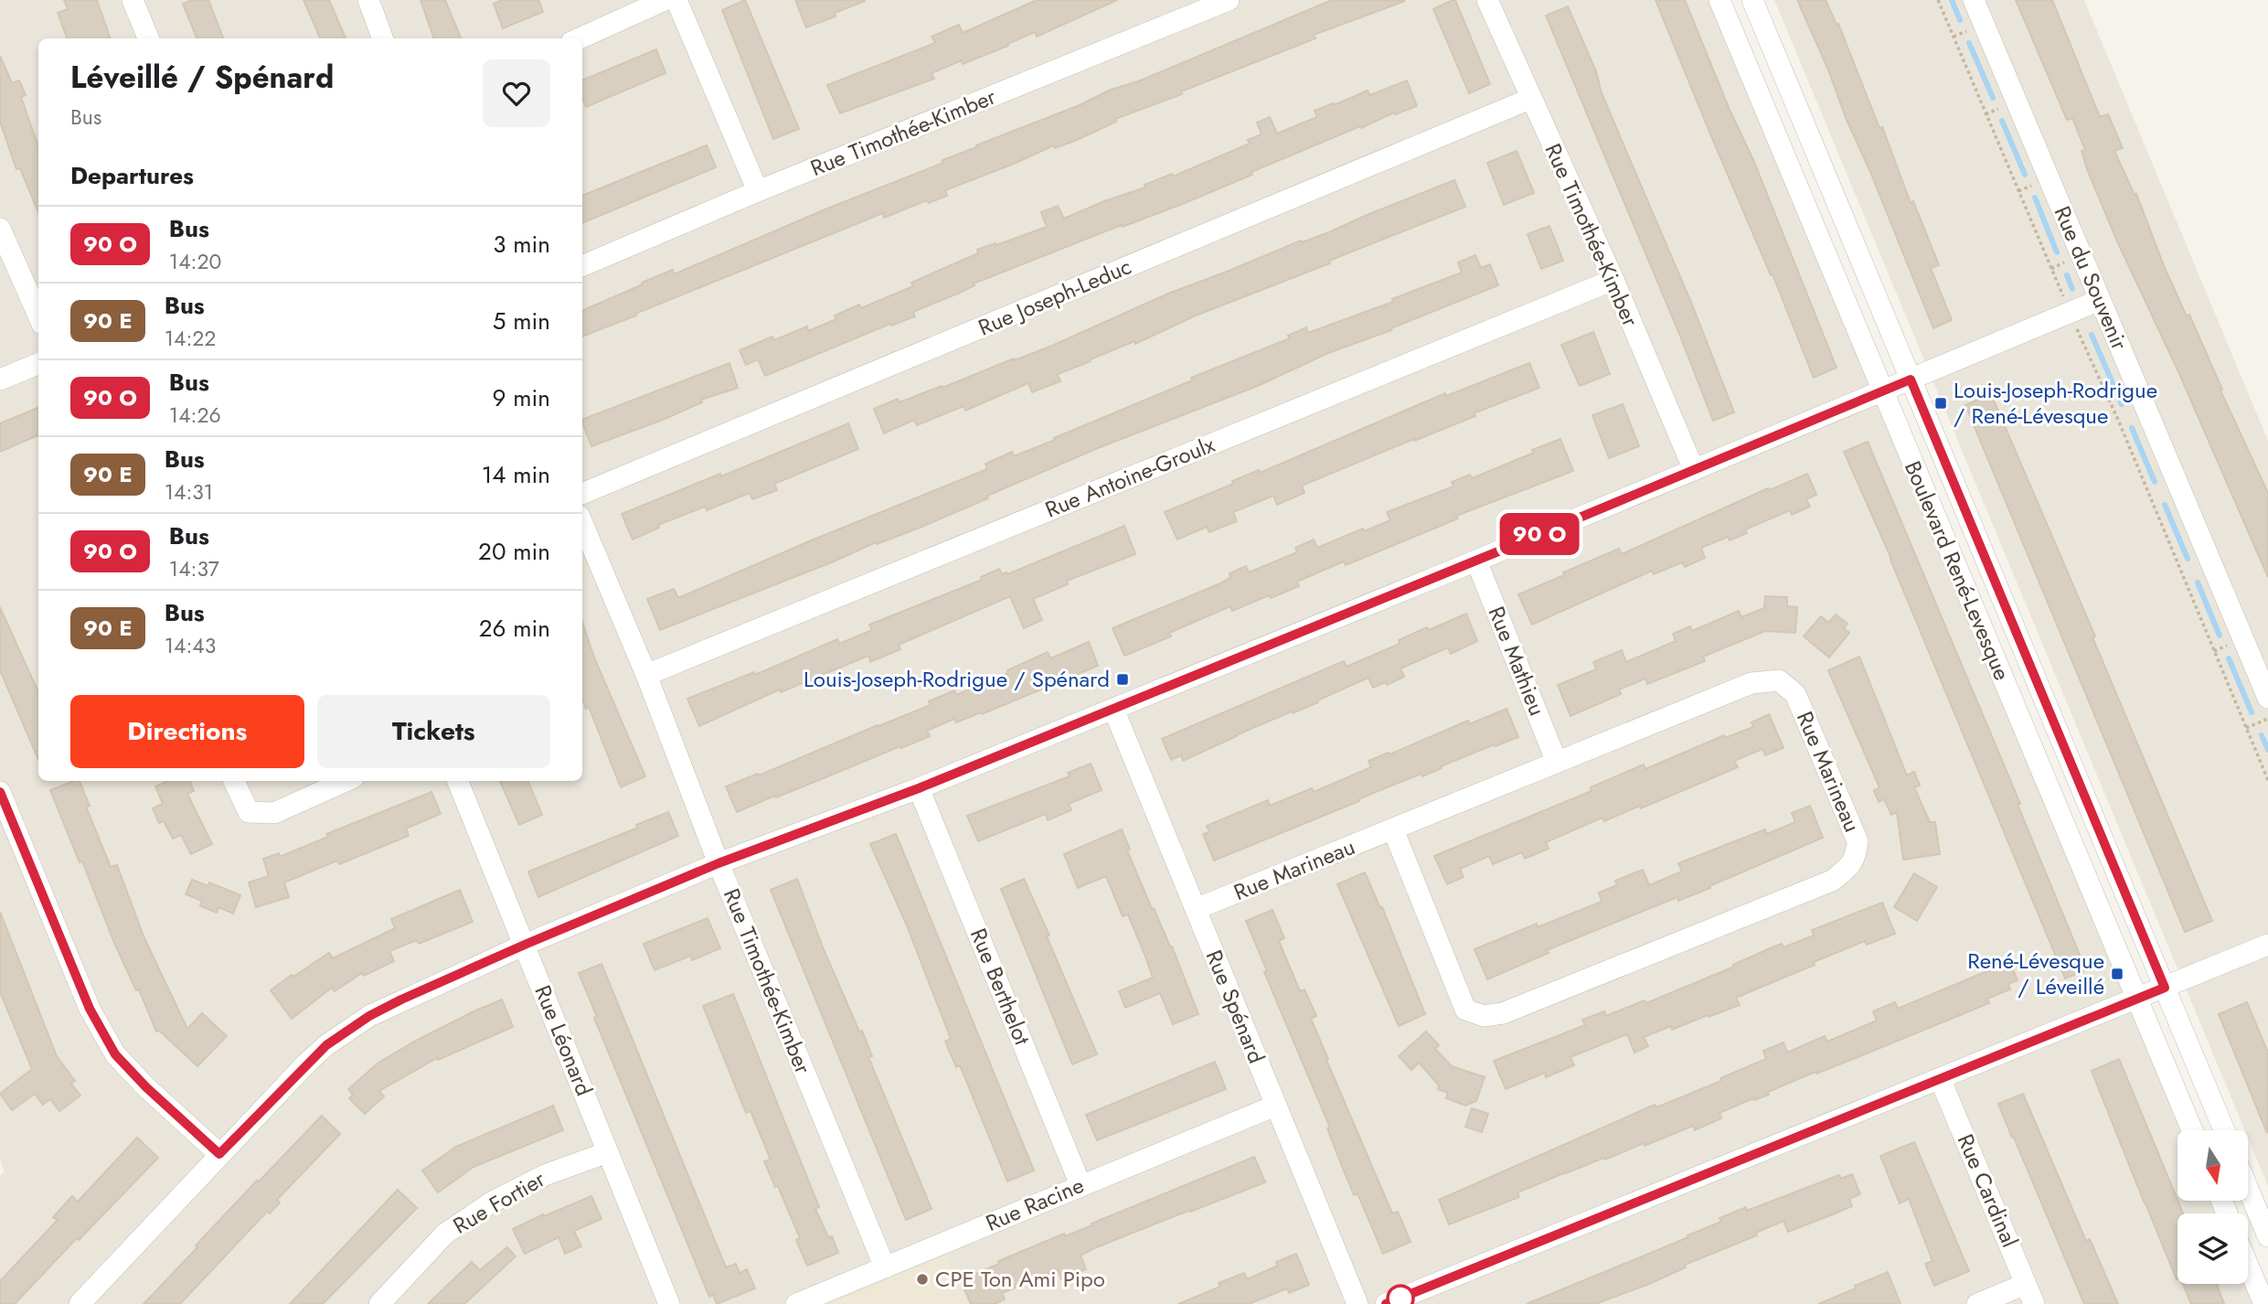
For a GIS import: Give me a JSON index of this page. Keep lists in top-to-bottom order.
{
  "streets": {
    "street": [
      "Rue Timothée-Kimber",
      "Rue du Souvenir",
      "Rue Joseph-Leduc",
      "Rue Antoine-Groulx",
      "Boulevard René-Levesque",
      "Rue Mathieu",
      "Rue Marineau",
      "Rue Berthelot",
      "Rue Spénard",
      "Rue Léonard",
      "Rue Cardinal",
      "Rue Fortier",
      "Rue Racine"
    ]
  },
  "crossings": [
    ["Rue Timothée-Kimber", "Rue Joseph-Leduc"],
    ["Rue Timothée-Kimber", "Rue Antoine-Groulx"],
    ["Rue Timothée-Kimber", "Rue Racine"],
    ["Rue Mathieu", "Rue Marineau"],
    ["Rue Marineau", "Rue Spénard"],
    ["Rue Berthelot", "Rue Racine"],
    ["Rue Spénard", "Rue Racine"],
    ["Rue Léonard", "Rue Fortier"]
  ],
  "places": {
    "transit": ["Louis-Joseph-Rodrigue / René-Lévesque", "Louis-Joseph-Rodrigue / Spénard", "René-Lévesque / Léveillé"],
    "other": ["CPE Ton Ami Pipo"]
  },
  "north": "bottom",
  "page": {
    "on_map": "90 O",
    "heading": [
      ["Léveillé / Spénard", "Bus"],
      "Departures"
    ],
    "list": [
      {
        "mark": "90 O",
        "name": "Bus",
        "note": "14:20",
        "value": "3 min"
      },
      {
        "mark": "90 E",
        "name": "Bus",
        "note": "14:22",
        "value": "5 min"
      },
      {
        "mark": "90 O",
        "name": "Bus",
        "note": "14:26",
        "value": "9 min"
      },
      {
        "mark": "90 E",
        "name": "Bus",
        "note": "14:31",
        "value": "14 min"
      },
      {
        "mark": "90 O",
        "name": "Bus",
        "note": "14:37",
        "value": "20 min"
      },
      {
        "mark": "90 E",
        "name": "Bus",
        "note": "14:43",
        "value": "26 min"
      }
    ],
    "buttons": ["Directions", "Tickets"]
  }
}
